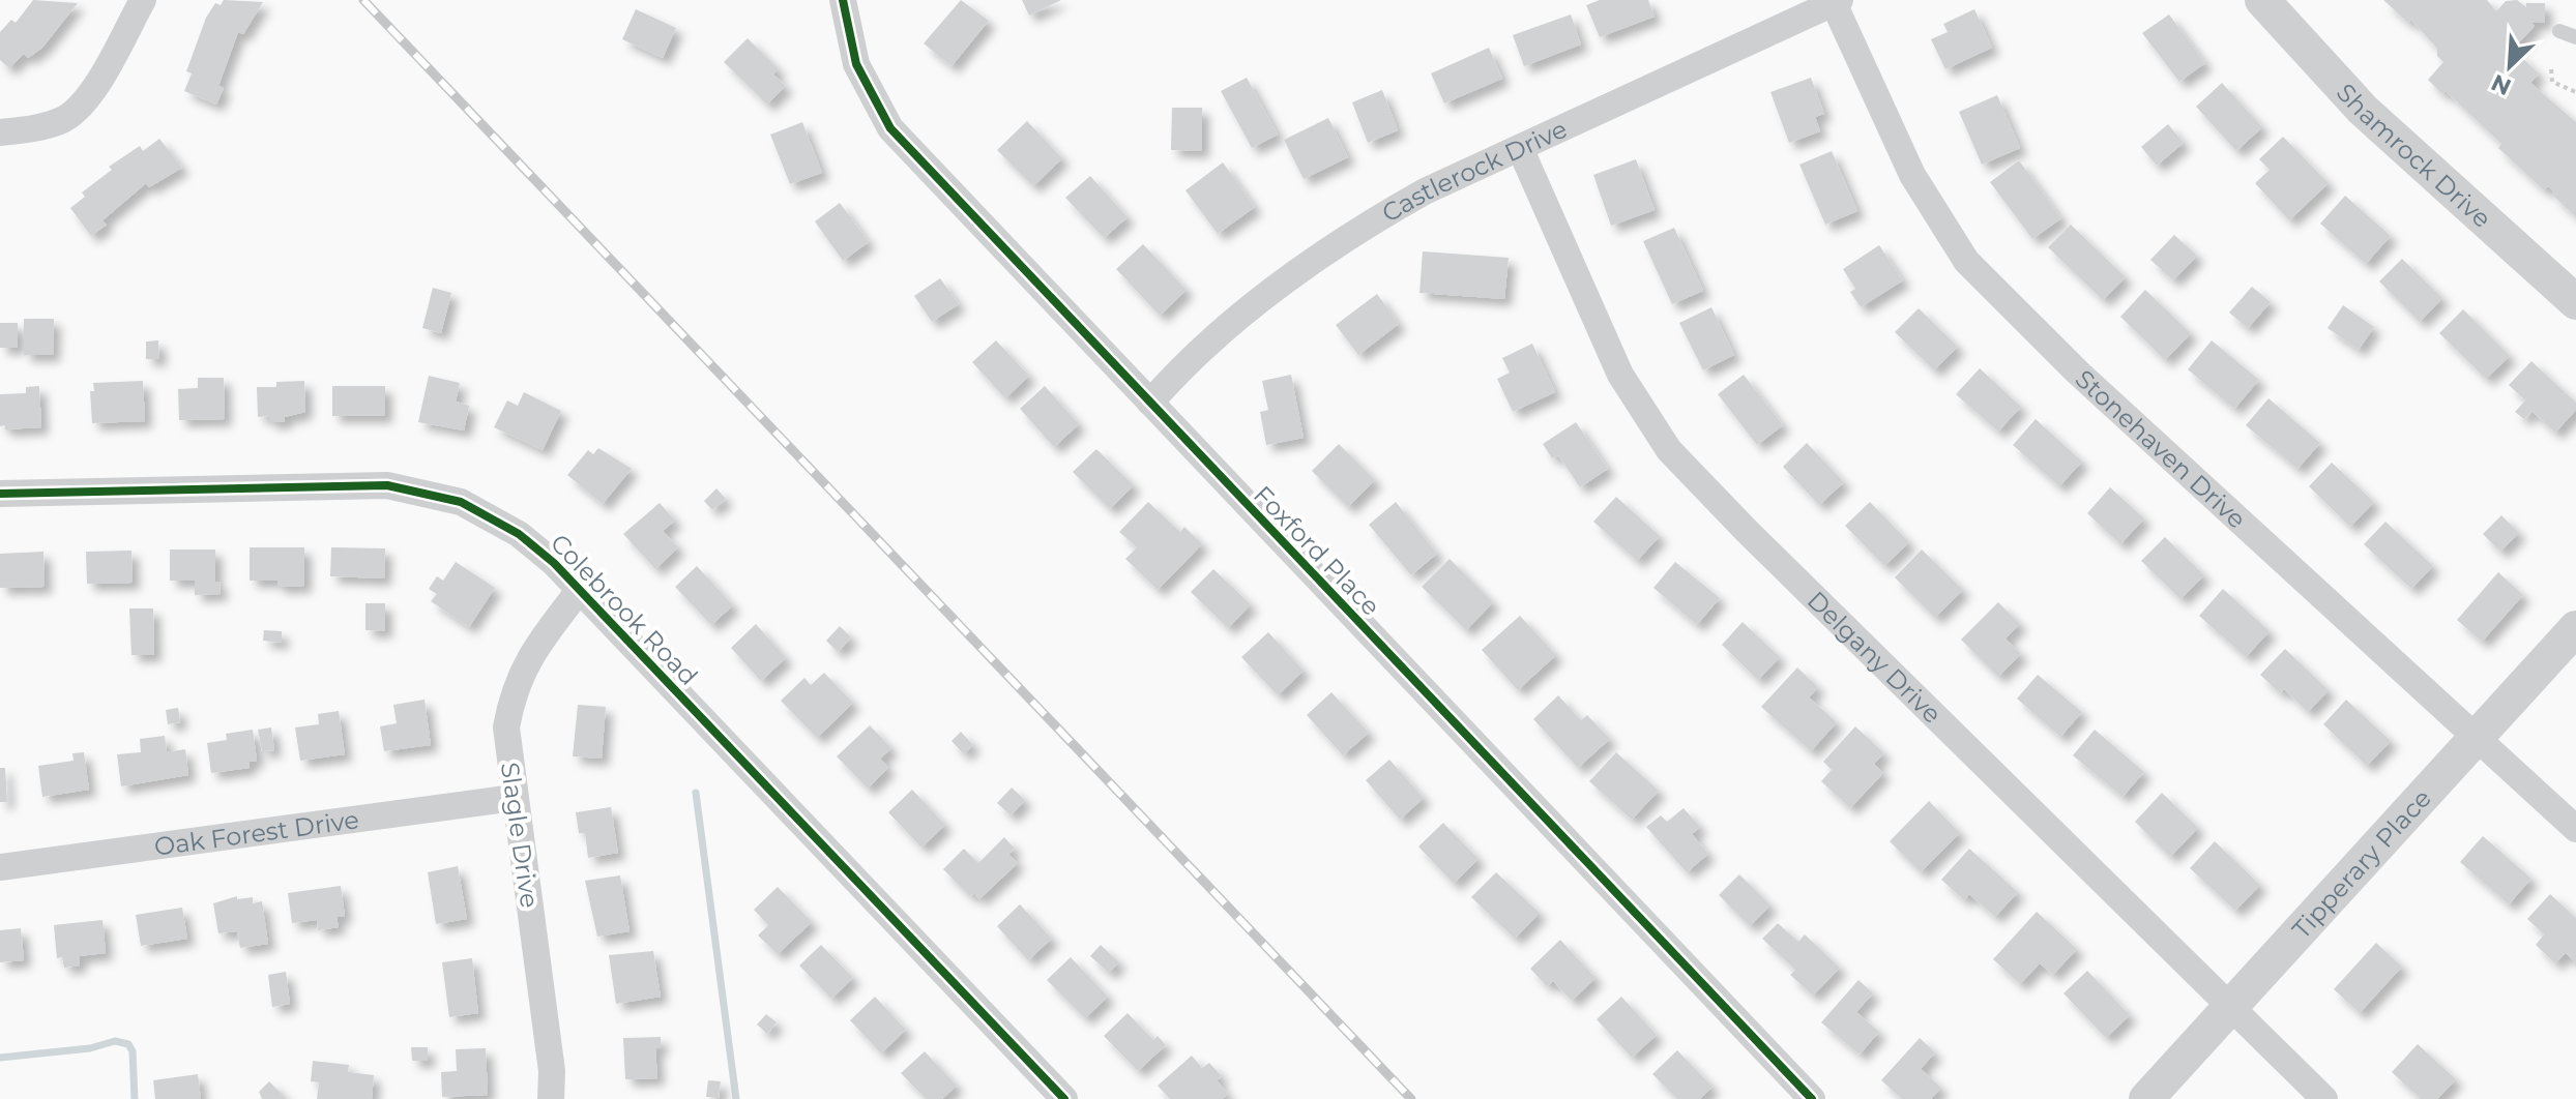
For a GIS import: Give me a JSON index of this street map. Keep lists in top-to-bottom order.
{
  "streets": {
    "street": [
      "Shamrock Drive",
      "Castlerock Drive",
      "Stonehaven Drive",
      "Foxford Place",
      "Colebrook Road",
      "Delgany Drive",
      "Oak Forest Drive",
      "Slagle Drive",
      "Tipperary Place"
    ]
  },
  "crossings": [
    ["Castlerock Drive", "Stonehaven Drive"],
    ["Castlerock Drive", "Foxford Place"],
    ["Castlerock Drive", "Delgany Drive"],
    ["Stonehaven Drive", "Tipperary Place"],
    ["Colebrook Road", "Slagle Drive"],
    ["Delgany Drive", "Tipperary Place"],
    ["Oak Forest Drive", "Slagle Drive"]
  ],
  "north": "bottom left"
}
